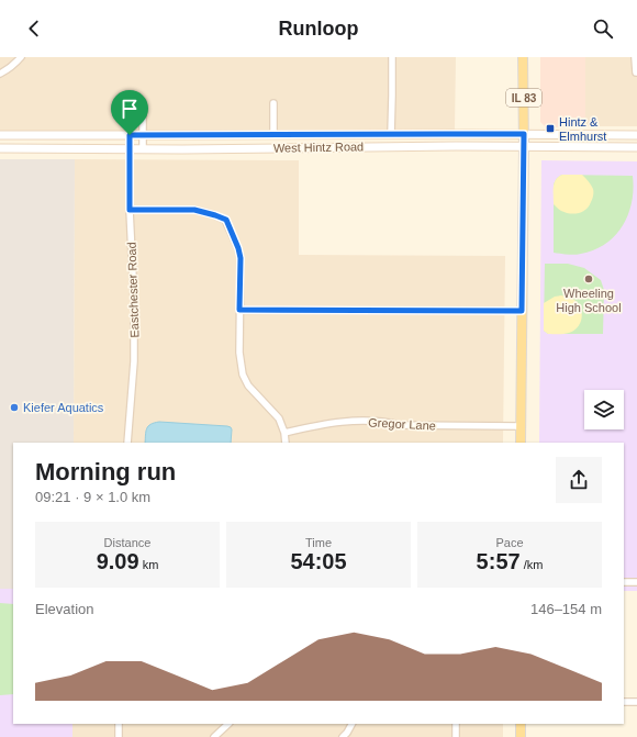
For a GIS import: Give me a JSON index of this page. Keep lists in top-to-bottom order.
{
  "streets": {
    "main road": ["IL 83", "West Hintz Road"],
    "street": ["Eastchester Road", "Gregor Lane"]
  },
  "crossings": [
    ["IL 83", "West Hintz Road"],
    ["IL 83", "Gregor Lane"],
    ["West Hintz Road", "Eastchester Road"]
  ],
  "places": {
    "transit": ["Hintz & Elmhurst"],
    "other": ["Wheeling High School", "Kiefer Aquatics"]
  },
  "page": {
    "header": "Runloop",
    "heading": ["Morning run", "09:21 · 9 × 1.0 km"],
    "stats": [
      ["Distance", "9.09 km"],
      ["Time", "54:05"],
      ["Pace", "5:57 /km"]
    ],
    "chart": ["Elevation", "146–154 m"]
  }
}
